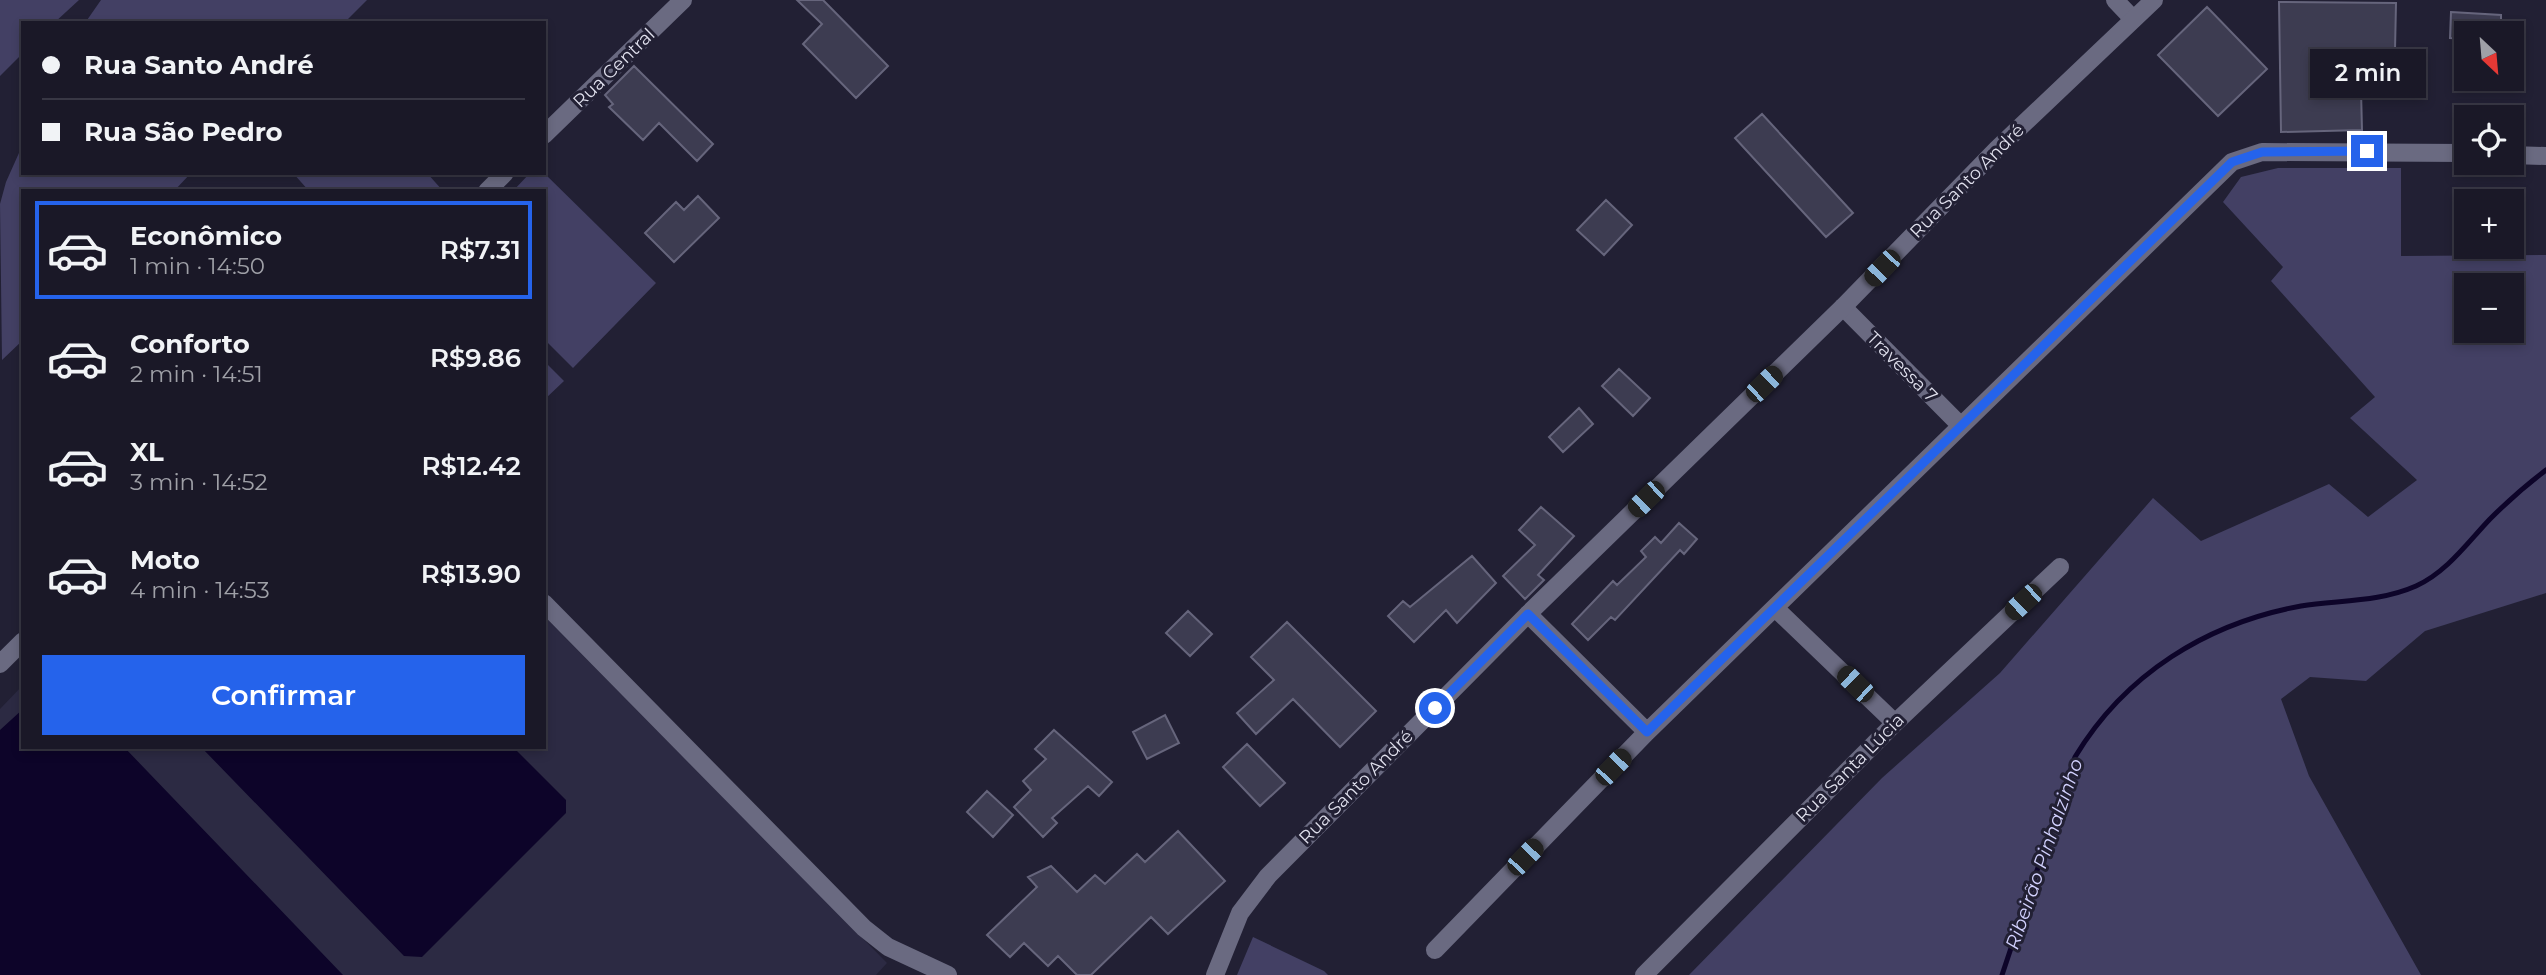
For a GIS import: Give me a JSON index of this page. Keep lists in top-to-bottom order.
{
  "streets": {
    "street": [
      "Rua Central",
      "Rua Santo André",
      "Travessa 7",
      "Rua Santa Lúcia"
    ]
  },
  "crossings": [
    ["Rua Santo André", "Travessa 7"]
  ],
  "water": ["Ribeirão Pinhalzinho"],
  "north": "bottom right",
  "page": {
    "map_buttons": ["+", "−"],
    "banner": ["Rua Santo André", "Rua São Pedro"],
    "bubble": "2 min",
    "list": [
      {
        "name": "Econômico",
        "note": "1 min · 14:50",
        "value": "R$7.31"
      },
      {
        "name": "Conforto",
        "note": "2 min · 14:51",
        "value": "R$9.86"
      },
      {
        "name": "XL",
        "note": "3 min · 14:52",
        "value": "R$12.42"
      },
      {
        "name": "Moto",
        "note": "4 min · 14:53",
        "value": "R$13.90"
      }
    ],
    "buttons": "Confirmar"
  }
}
